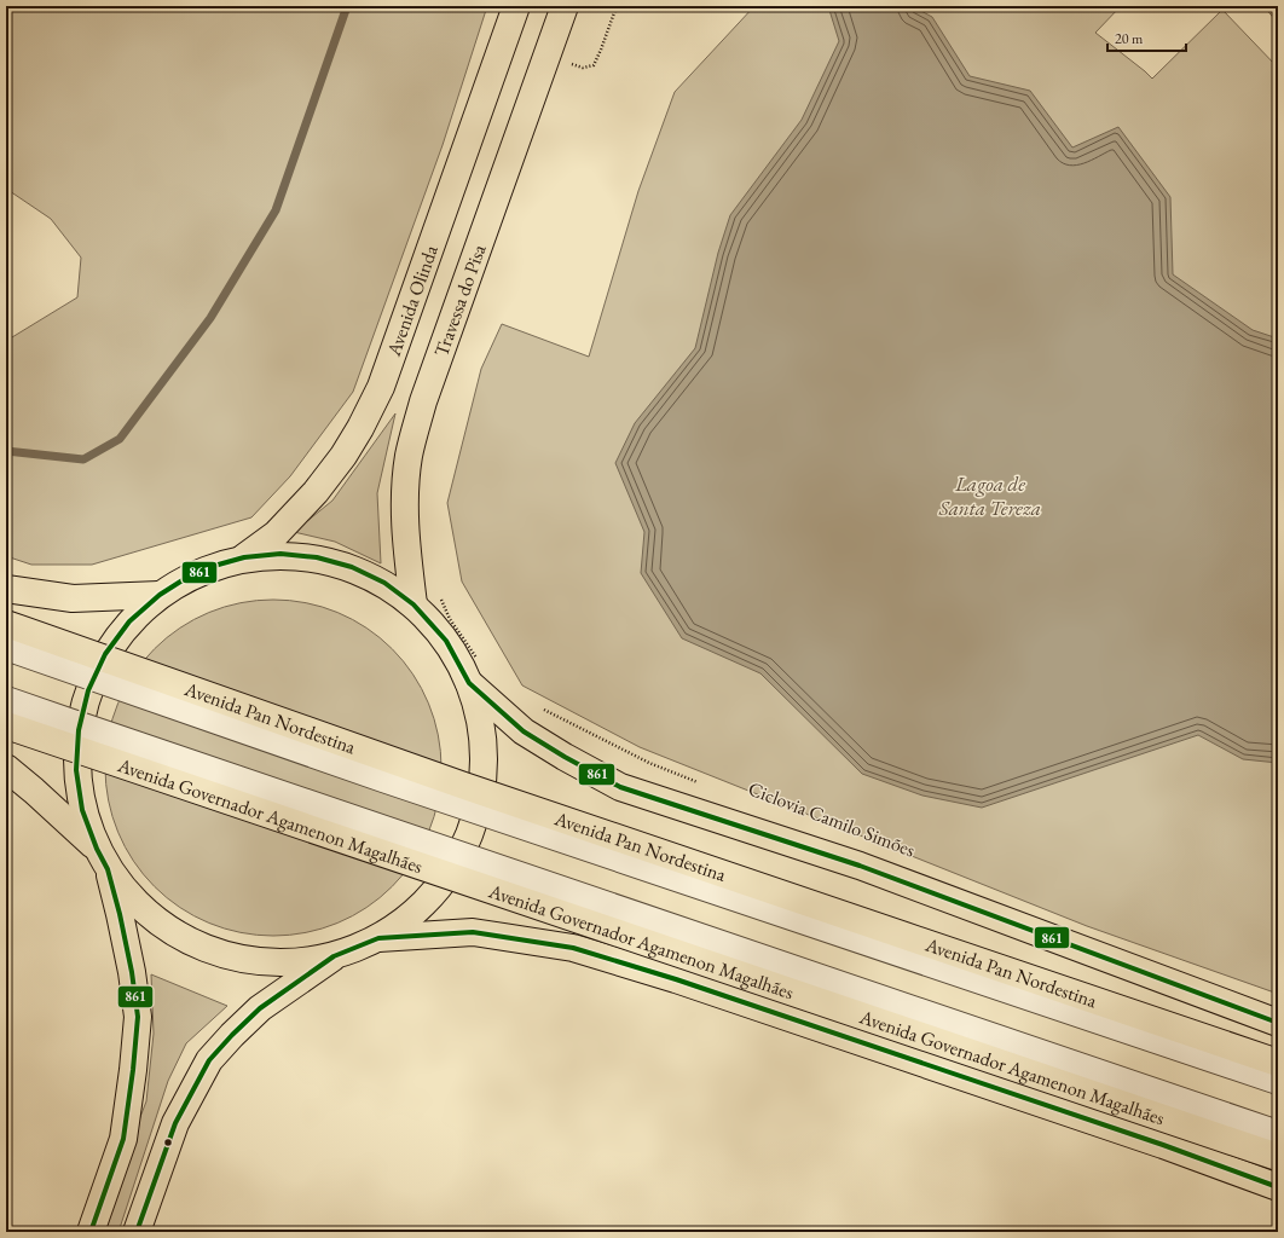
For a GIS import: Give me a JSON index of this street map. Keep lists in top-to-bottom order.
{
  "streets": {
    "main road": [
      "Travessa do Pisa",
      "Avenida Olinda",
      "Avenida Pan Nordestina",
      "Avenida Governador Agamenon Magalhães"
    ]
  },
  "water": ["Lagoa de Santa Tereza"],
  "lines": ["transit line 861"],
  "scale_bar": "20 m"
}
